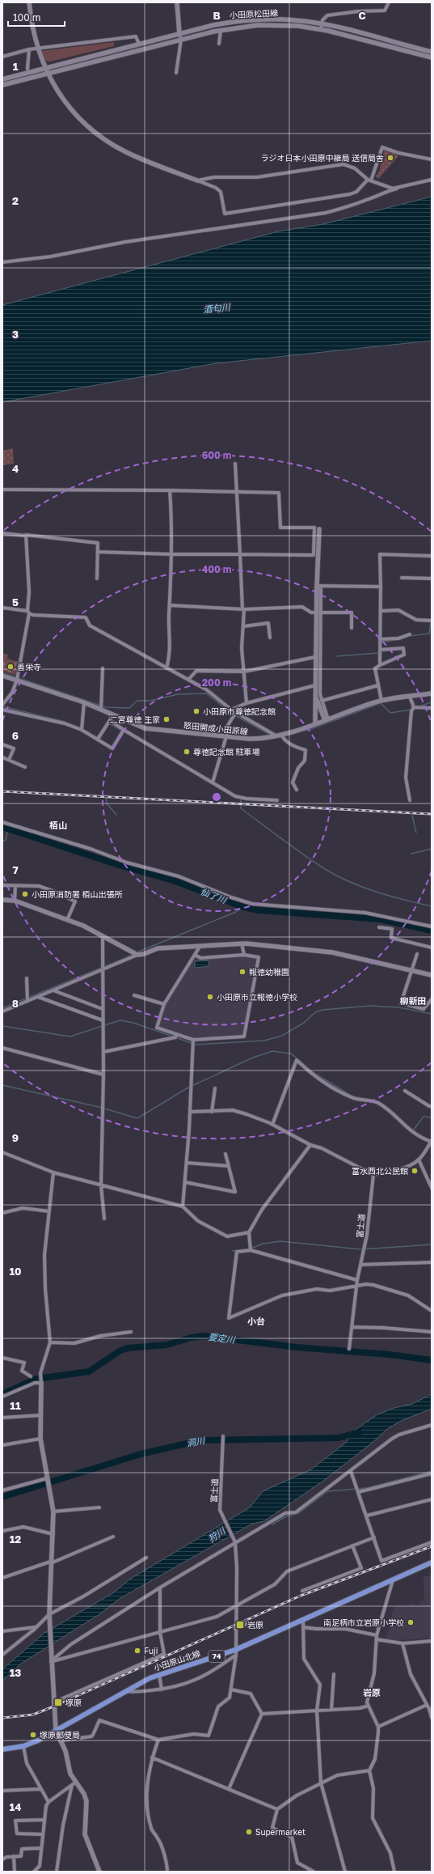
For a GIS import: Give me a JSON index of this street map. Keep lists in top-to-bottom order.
{
  "streets": {
    "main road": ["74", "小田原山北線"],
    "street": ["小田原松田線", "怒田開成小田原線", "富士道"]
  },
  "crossings": [
    ["富士道", "小田原山北線"]
  ],
  "districts": [
    "栢山",
    "柳新田",
    "小台",
    "岩原"
  ],
  "water": [
    "酒匂川",
    "仙了川",
    "要定川",
    "洞川",
    "狩川"
  ],
  "places": {
    "other": [
      "ラジオ日本小田原中継局 送信局舎",
      "善栄寺",
      "小田原市尊徳記念館",
      "二宮尊徳 生家",
      "尊徳記念館 駐車場",
      "小田原消防署 栢山出張所",
      "報徳幼稚園",
      "小田原市立報徳小学校",
      "富水西北公民館",
      "南足柄市立岩原小学校",
      "Fuji",
      "塚原郵便局",
      "Supermarket"
    ],
    "transit": ["岩原", "塚原"]
  },
  "scale_bar": "100 m",
  "grid": {
    "columns": ["B", "C"],
    "rows": [
      "1",
      "2",
      "3",
      "4",
      "5",
      "6",
      "7",
      "8",
      "9",
      "10",
      "11",
      "12",
      "13",
      "14"
    ]
  },
  "rings": ["600 m", "400 m", "200 m"]
}
